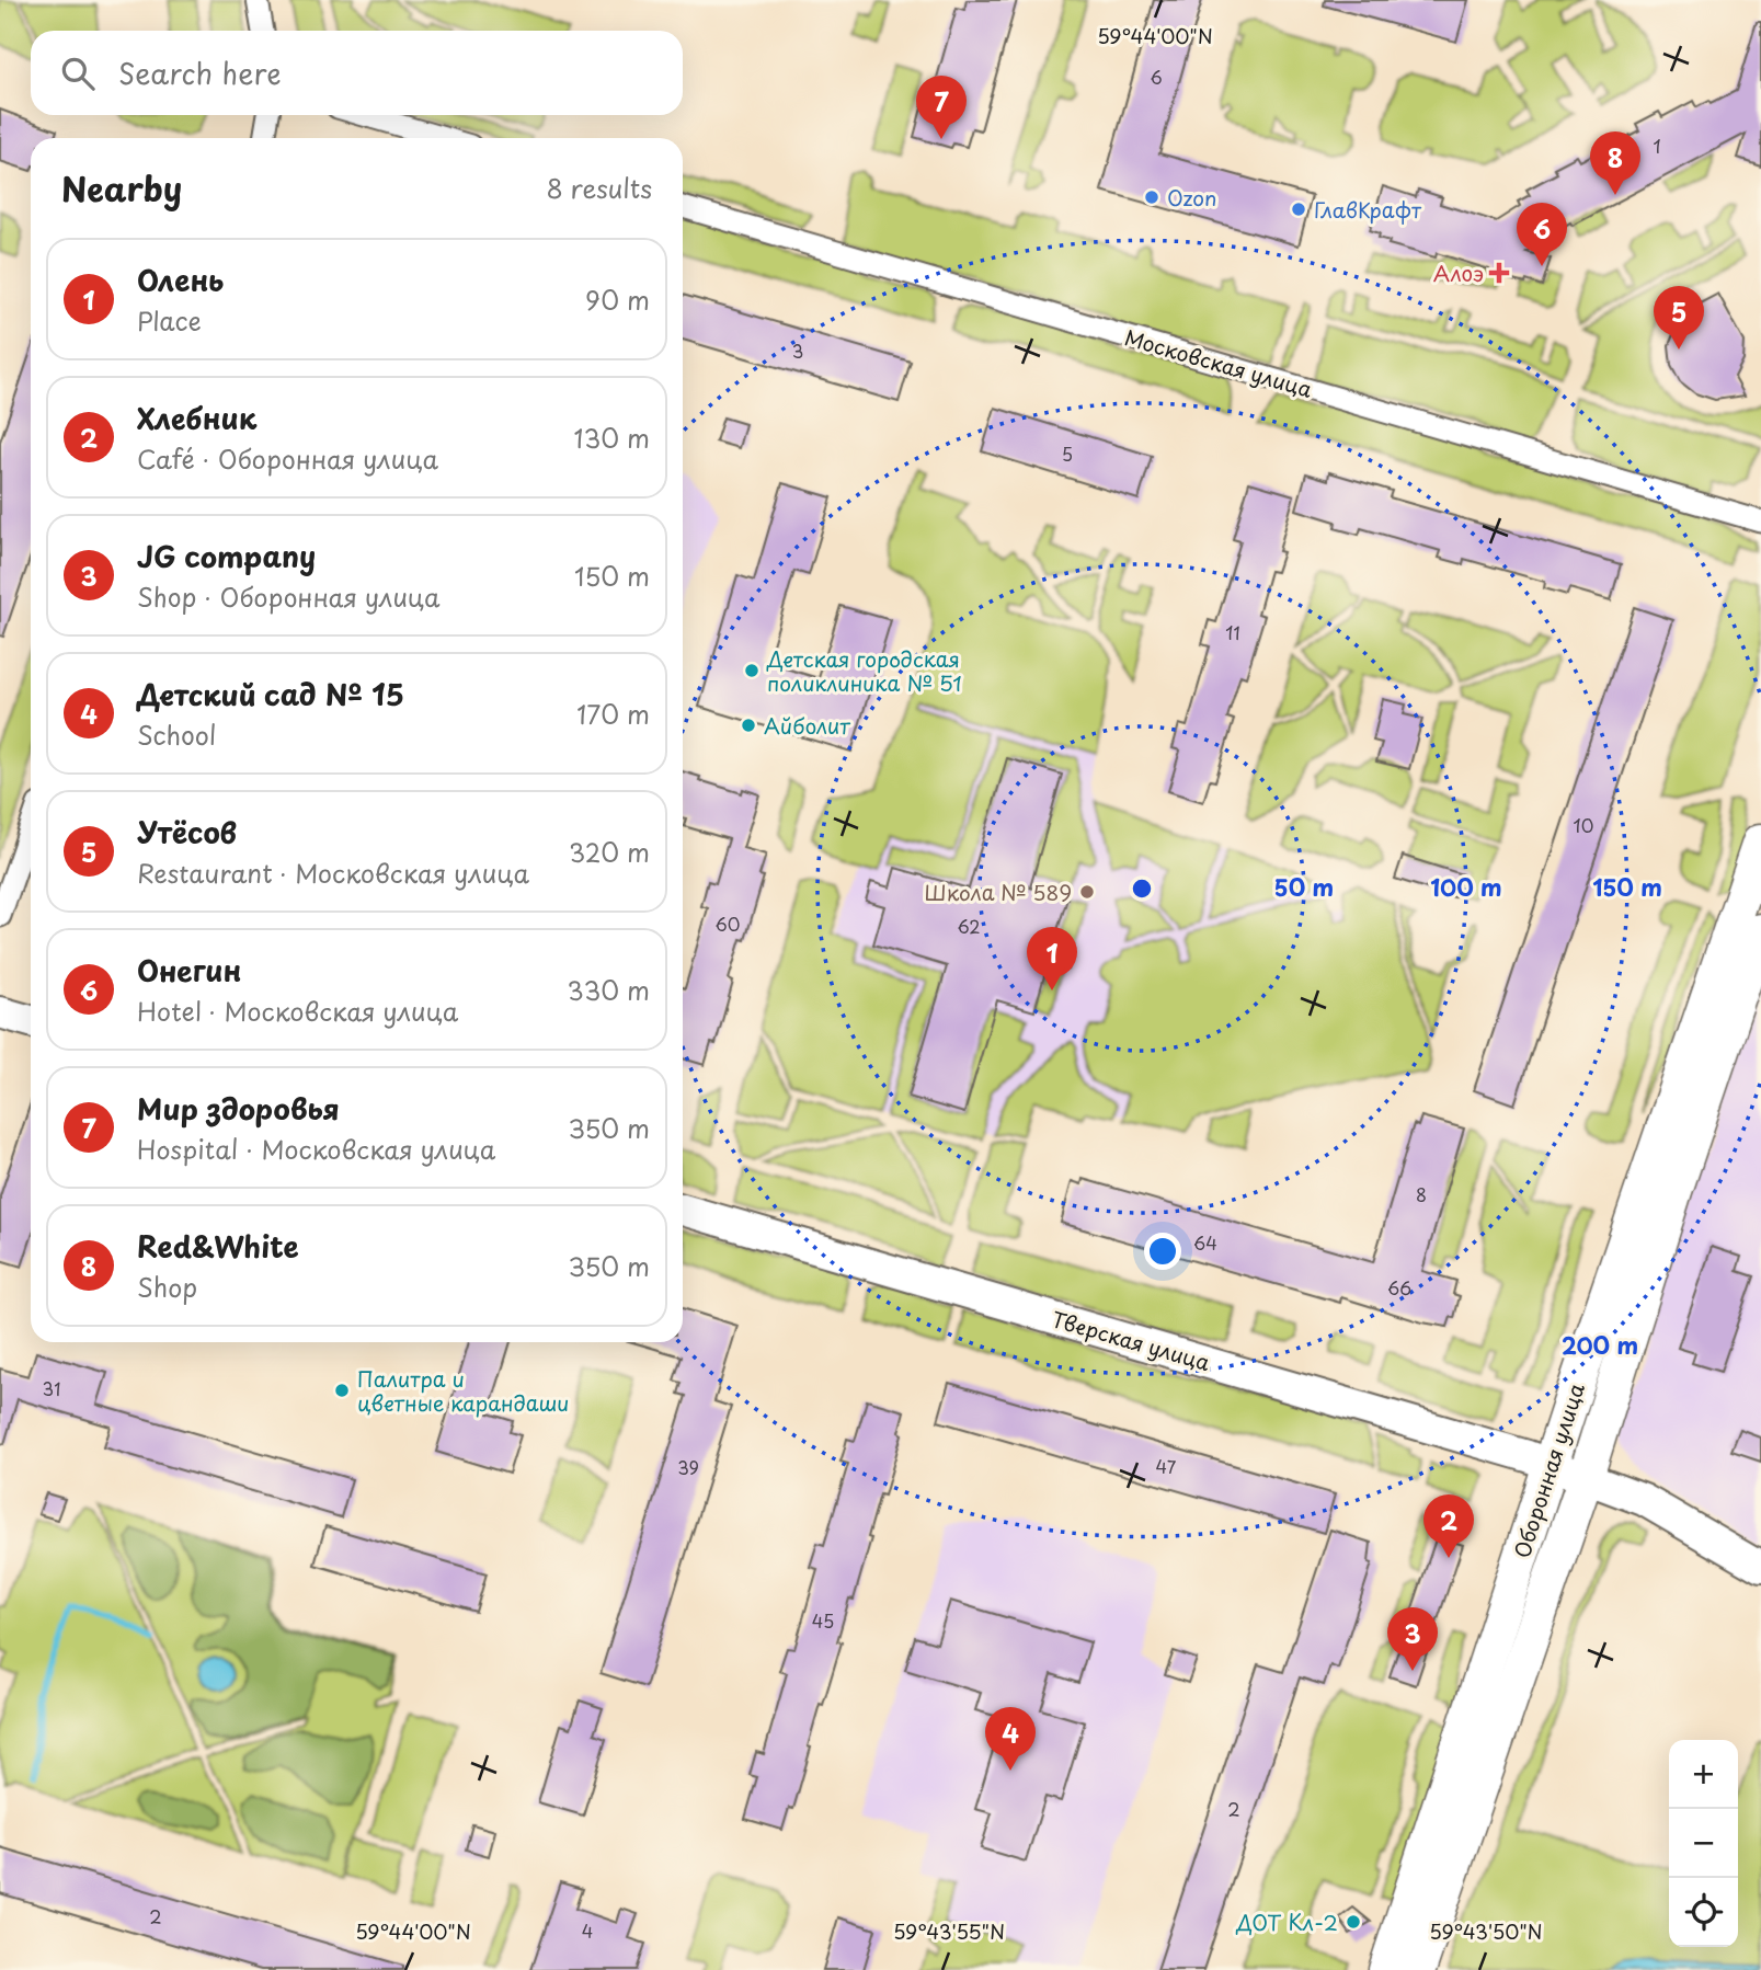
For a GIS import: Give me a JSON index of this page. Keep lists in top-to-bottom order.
{
  "streets": {
    "main road": ["Тверская улица", "Оборонная улица"],
    "street": ["Московская улица"]
  },
  "crossings": [
    ["Тверская улица", "Оборонная улица"]
  ],
  "places": {
    "other": [
      "Ozon",
      "ГлавКрафт",
      "Детская городская поликлиника № 51",
      "Айболит",
      "Школа № 589",
      "Палитра и цветные карандаши",
      "ДОТ Кл-2"
    ],
    "health": ["Алоэ"]
  },
  "house_numbers": [
    "6",
    "1",
    "3",
    "5",
    "11",
    "10",
    "60",
    "62",
    "8",
    "64",
    "66",
    "31",
    "47",
    "39",
    "45",
    "2",
    "2",
    "4"
  ],
  "page": {
    "search": "Search here",
    "pins": [
      "7",
      "8",
      "6",
      "5",
      "1",
      "2",
      "3",
      "4"
    ],
    "heading": ["Nearby", "8 results"],
    "list": [
      {
        "mark": "1",
        "name": "Олень",
        "note": "Place",
        "value": "90 m"
      },
      {
        "mark": "2",
        "name": "Хлебник",
        "note": "Café · Оборонная улица",
        "value": "130 m"
      },
      {
        "mark": "3",
        "name": "JG company",
        "note": "Shop · Оборонная улица",
        "value": "150 m"
      },
      {
        "mark": "4",
        "name": "Детский сад № 15",
        "note": "School",
        "value": "170 m"
      },
      {
        "mark": "5",
        "name": "Утёсов",
        "note": "Restaurant · Московская улица",
        "value": "320 m"
      },
      {
        "mark": "6",
        "name": "Онегин",
        "note": "Hotel · Московская улица",
        "value": "330 m"
      },
      {
        "mark": "7",
        "name": "Мир здоровья",
        "note": "Hospital · Московская улица",
        "value": "350 m"
      },
      {
        "mark": "8",
        "name": "Red&White",
        "note": "Shop",
        "value": "350 m"
      }
    ],
    "map_buttons": ["+", "−"]
  },
  "coordinates": ["59°44'00\"N", "59°43'55\"N", "59°43'50\"N"],
  "rings": [
    "50 m",
    "100 m",
    "150 m",
    "200 m"
  ]
}
